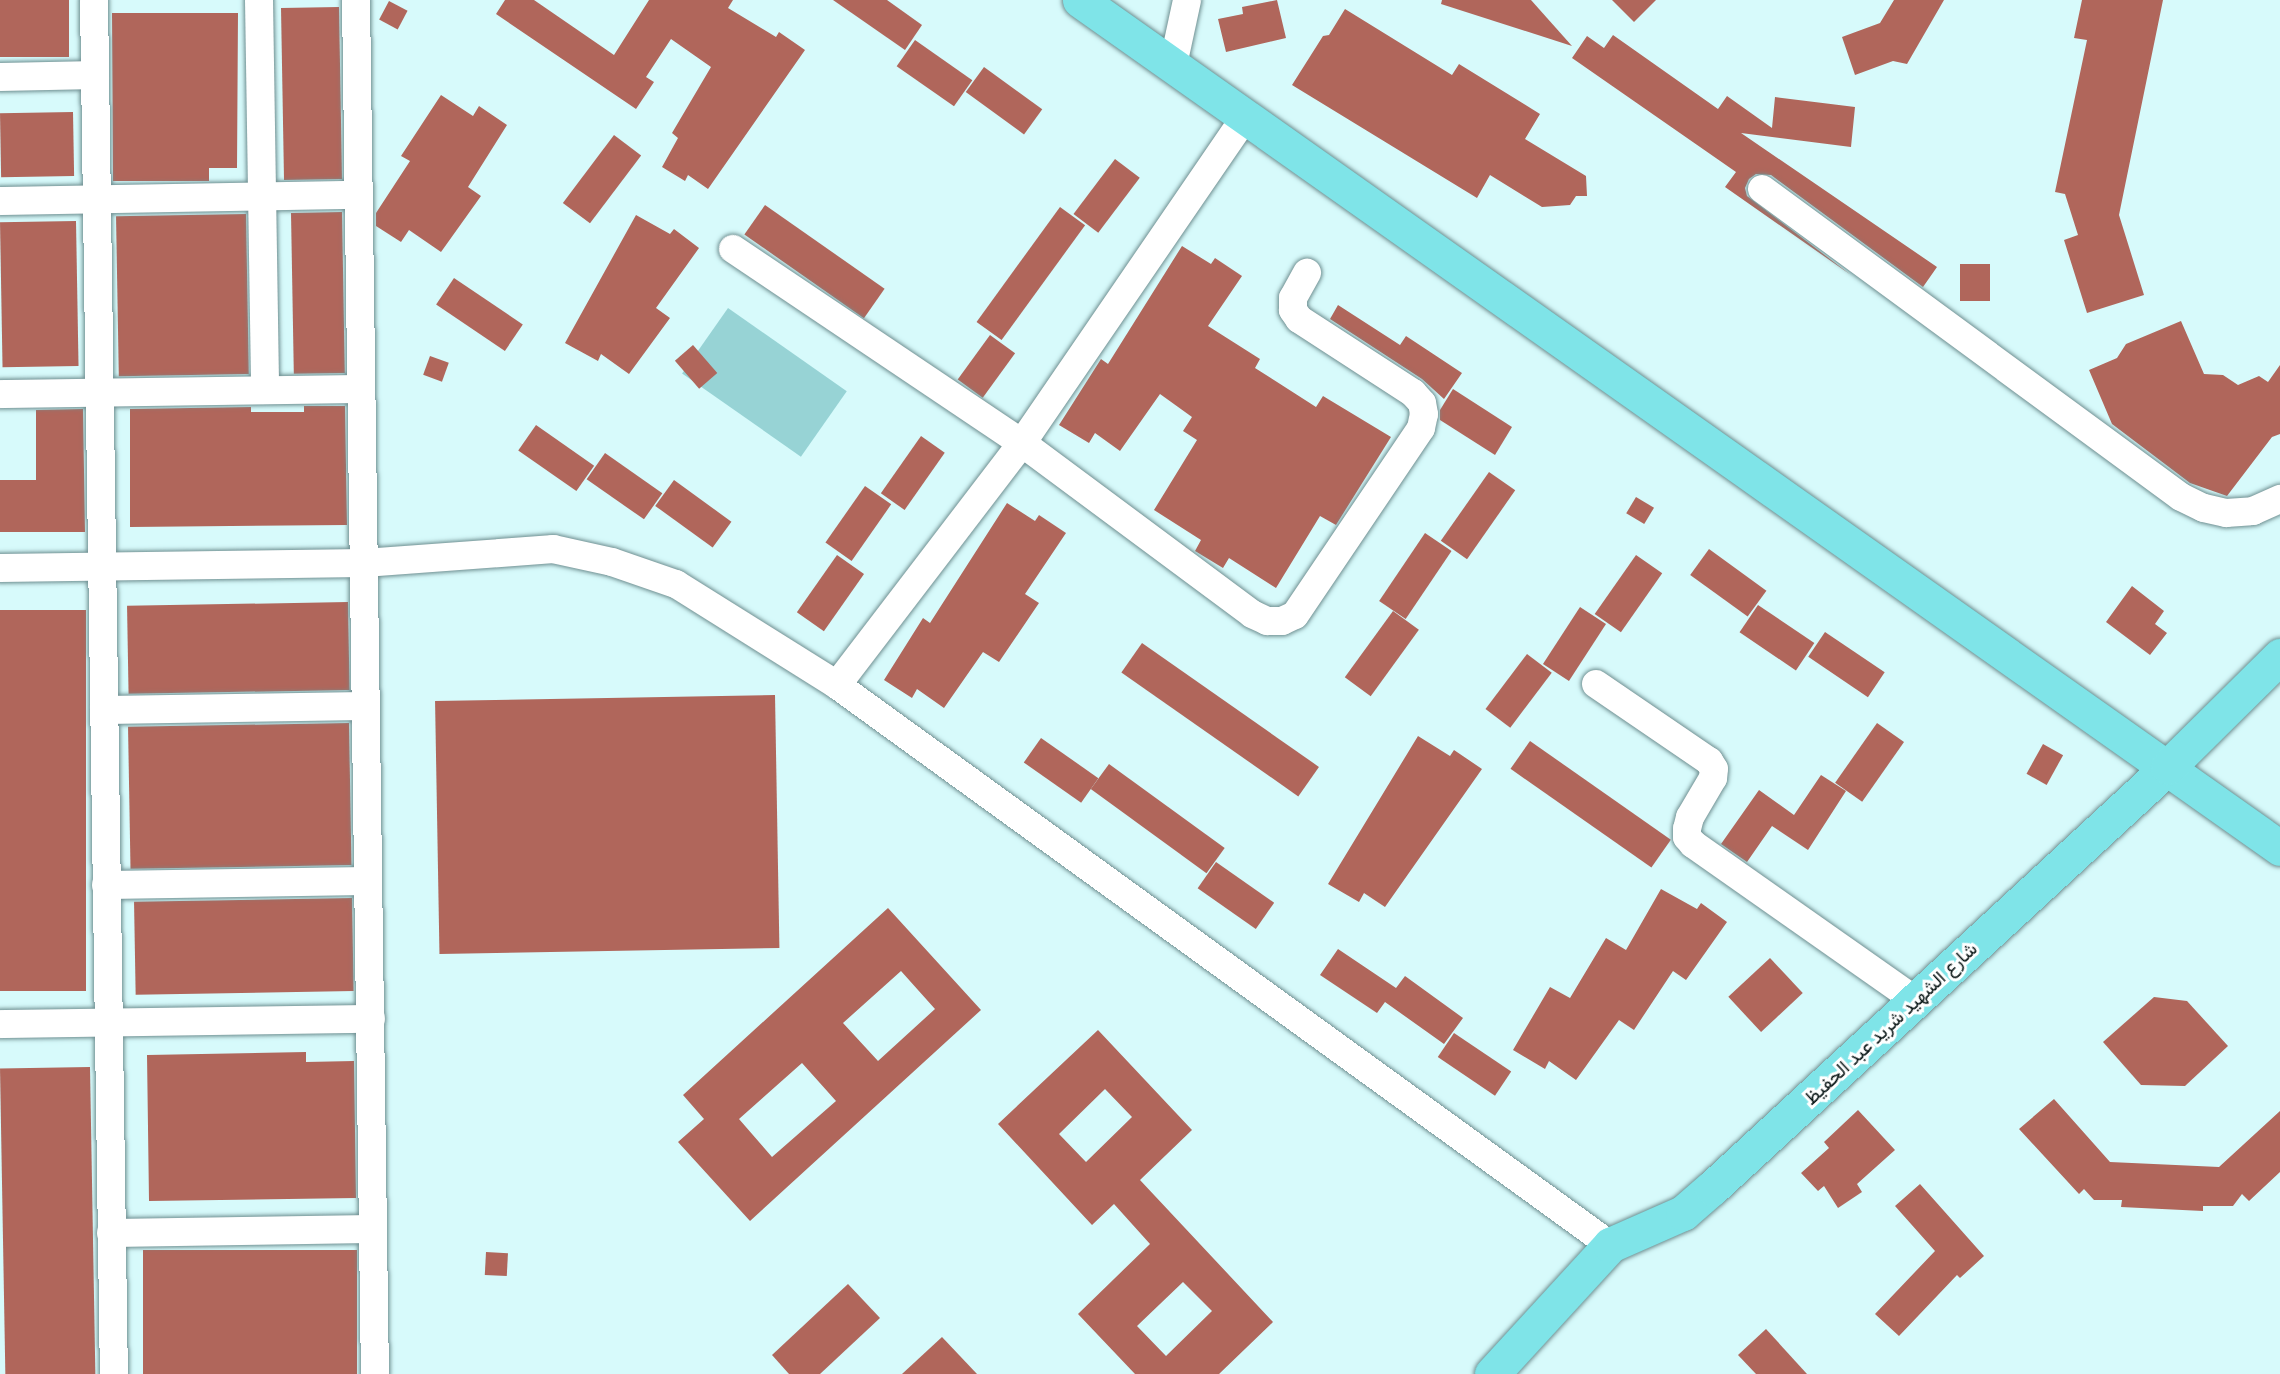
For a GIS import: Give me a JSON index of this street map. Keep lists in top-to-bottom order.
{
  "streets": {
    "main road": ["شارع الشهيد شريد عبد الحفيظ"]
  }
}
